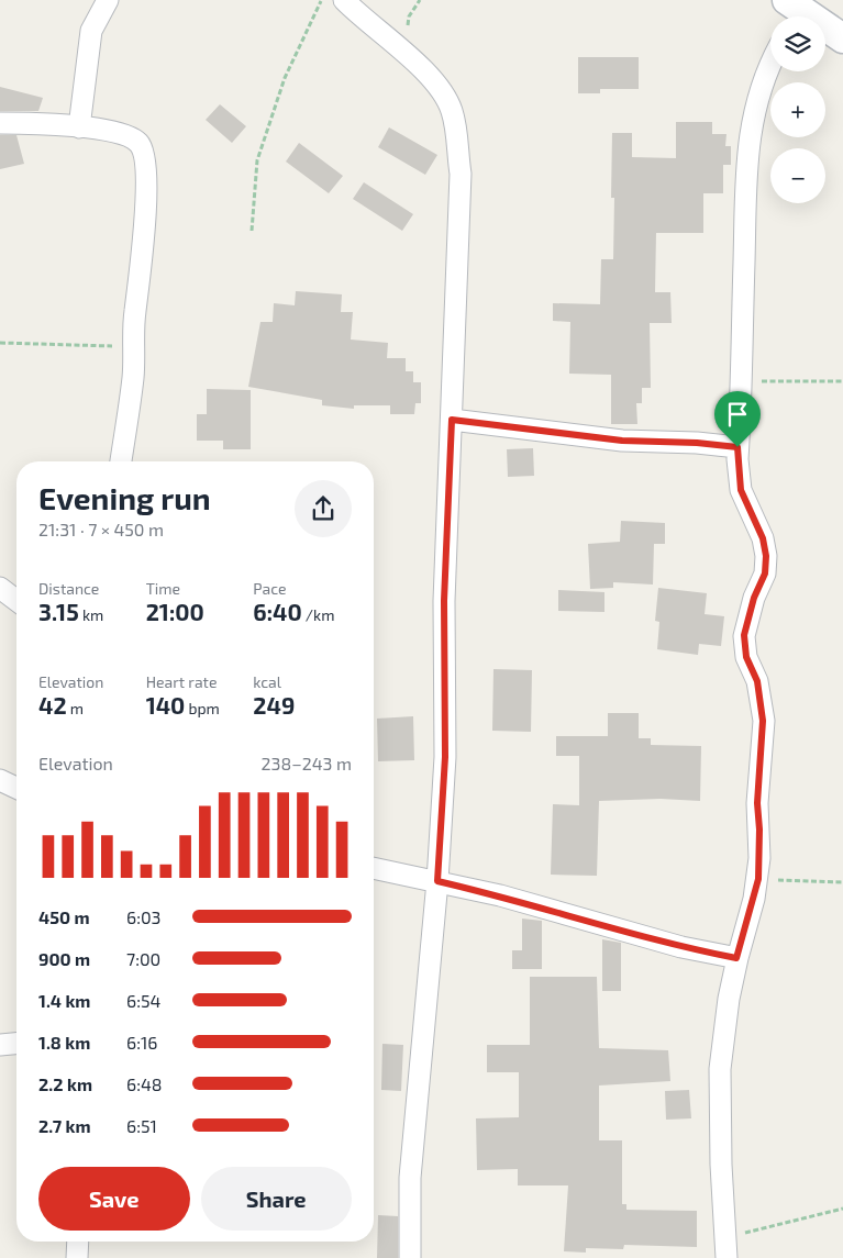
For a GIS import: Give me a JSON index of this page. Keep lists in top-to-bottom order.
{
  "page": {
    "map_buttons": ["+", "−"],
    "heading": ["Evening run", "21:31 · 7 × 450 m"],
    "stats": [
      ["Distance", "3.15 km"],
      ["Time", "21:00"],
      ["Pace", "6:40 /km"],
      ["Elevation", "42 m"],
      ["Heart rate", "140 bpm"],
      ["kcal", "249"]
    ],
    "chart": ["Elevation", "238–243 m"],
    "list": [
      {
        "name": "450 m",
        "note": "6:03"
      },
      {
        "name": "900 m",
        "note": "7:00"
      },
      {
        "name": "1.4 km",
        "note": "6:54"
      },
      {
        "name": "1.8 km",
        "note": "6:16"
      },
      {
        "name": "2.2 km",
        "note": "6:48"
      },
      {
        "name": "2.7 km",
        "note": "6:51"
      }
    ],
    "buttons": ["Save", "Share"]
  }
}
